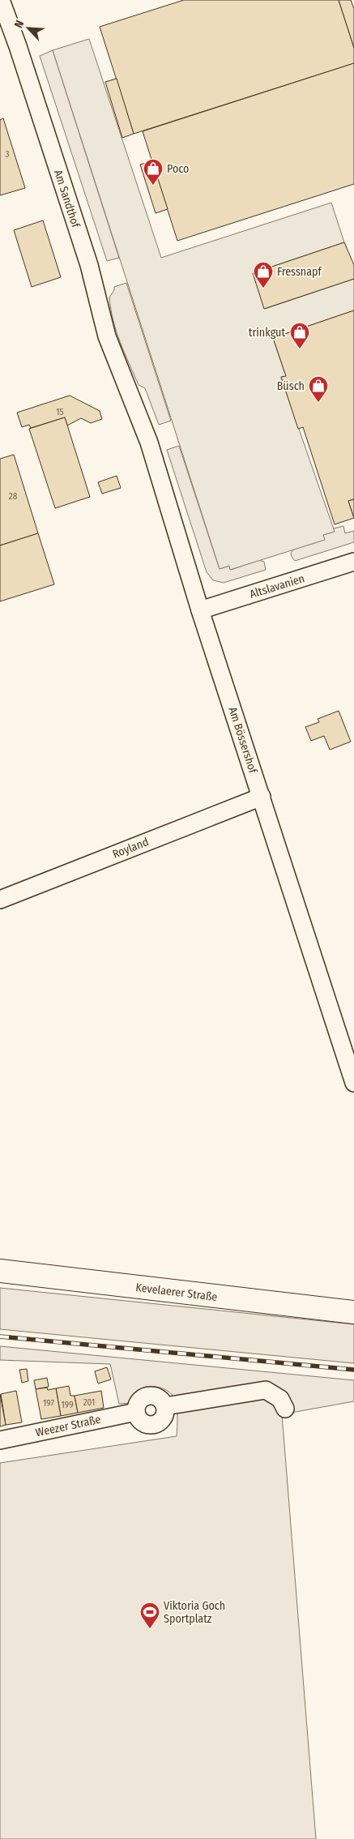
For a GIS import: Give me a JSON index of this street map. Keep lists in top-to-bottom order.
{
  "streets": {
    "main road": ["Kevelaerer Straße"],
    "street": [
      "Am Sandthof",
      "Altslavanien",
      "Am Bössershof",
      "Royland",
      "Weezer Straße"
    ]
  },
  "crossings": [
    ["Am Sandthof", "Am Bössershof"],
    ["Altslavanien", "Am Bössershof"],
    ["Am Bössershof", "Royland"]
  ],
  "places": {
    "shop": [
      "Poco",
      "Fressnapf",
      "trinkgut",
      "Büsch"
    ],
    "sports": ["Viktoria Goch Sportplatz"]
  },
  "house_numbers": [
    "3",
    "15",
    "28",
    "201",
    "197",
    "199"
  ],
  "north": "top left"
}
